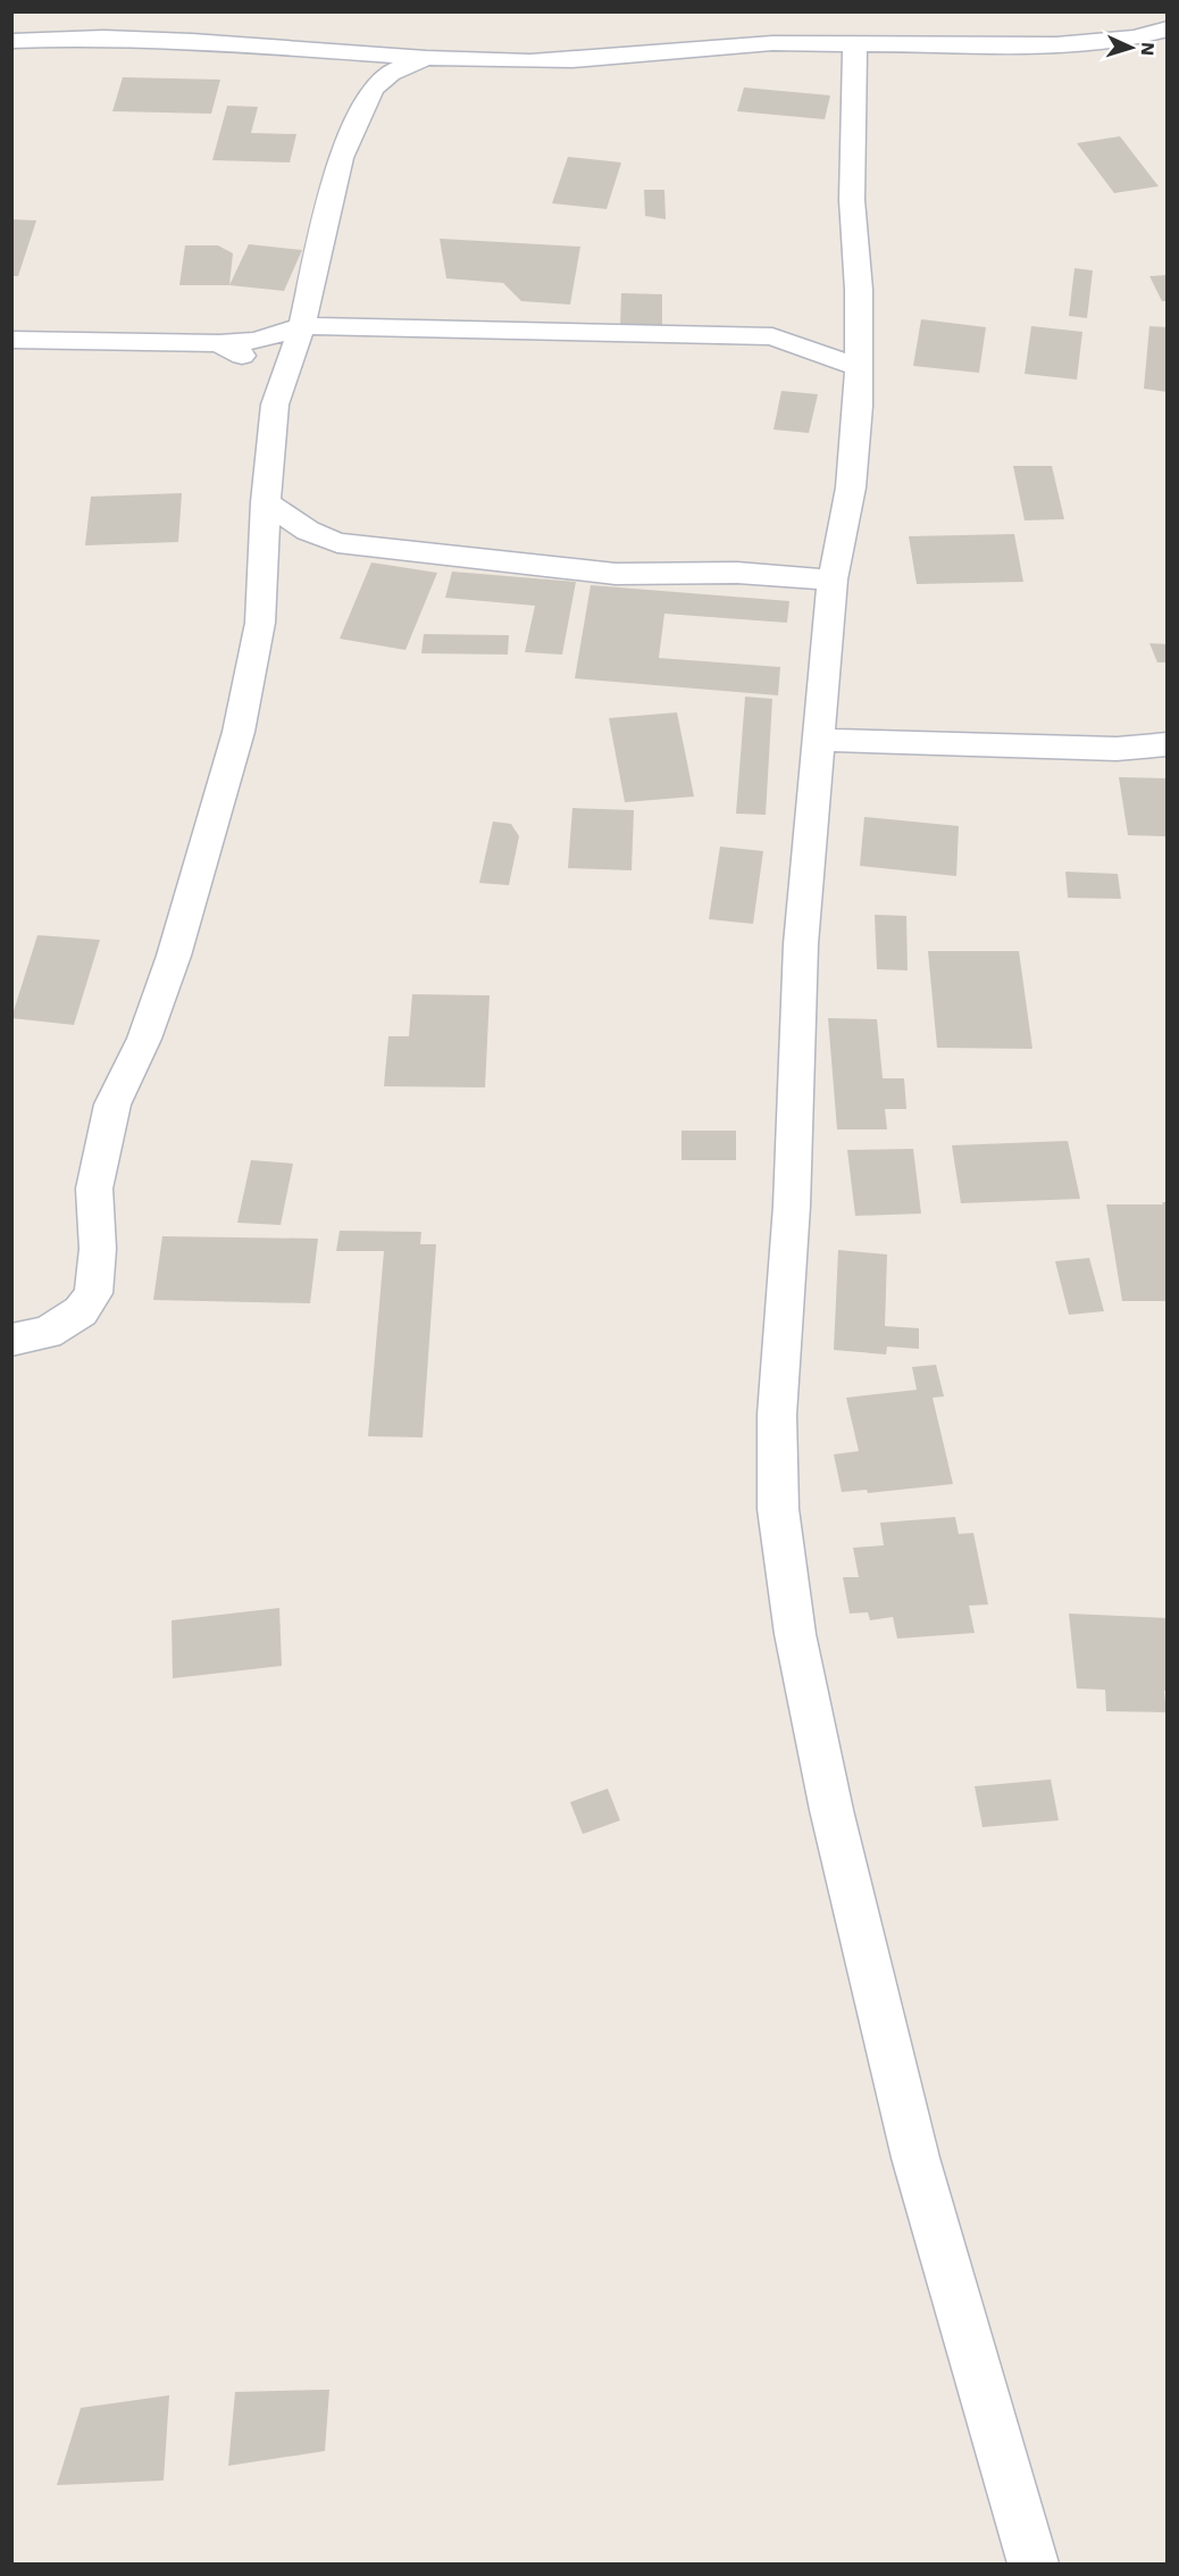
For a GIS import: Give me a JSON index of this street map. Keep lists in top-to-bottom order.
{
  "north": "right"
}
